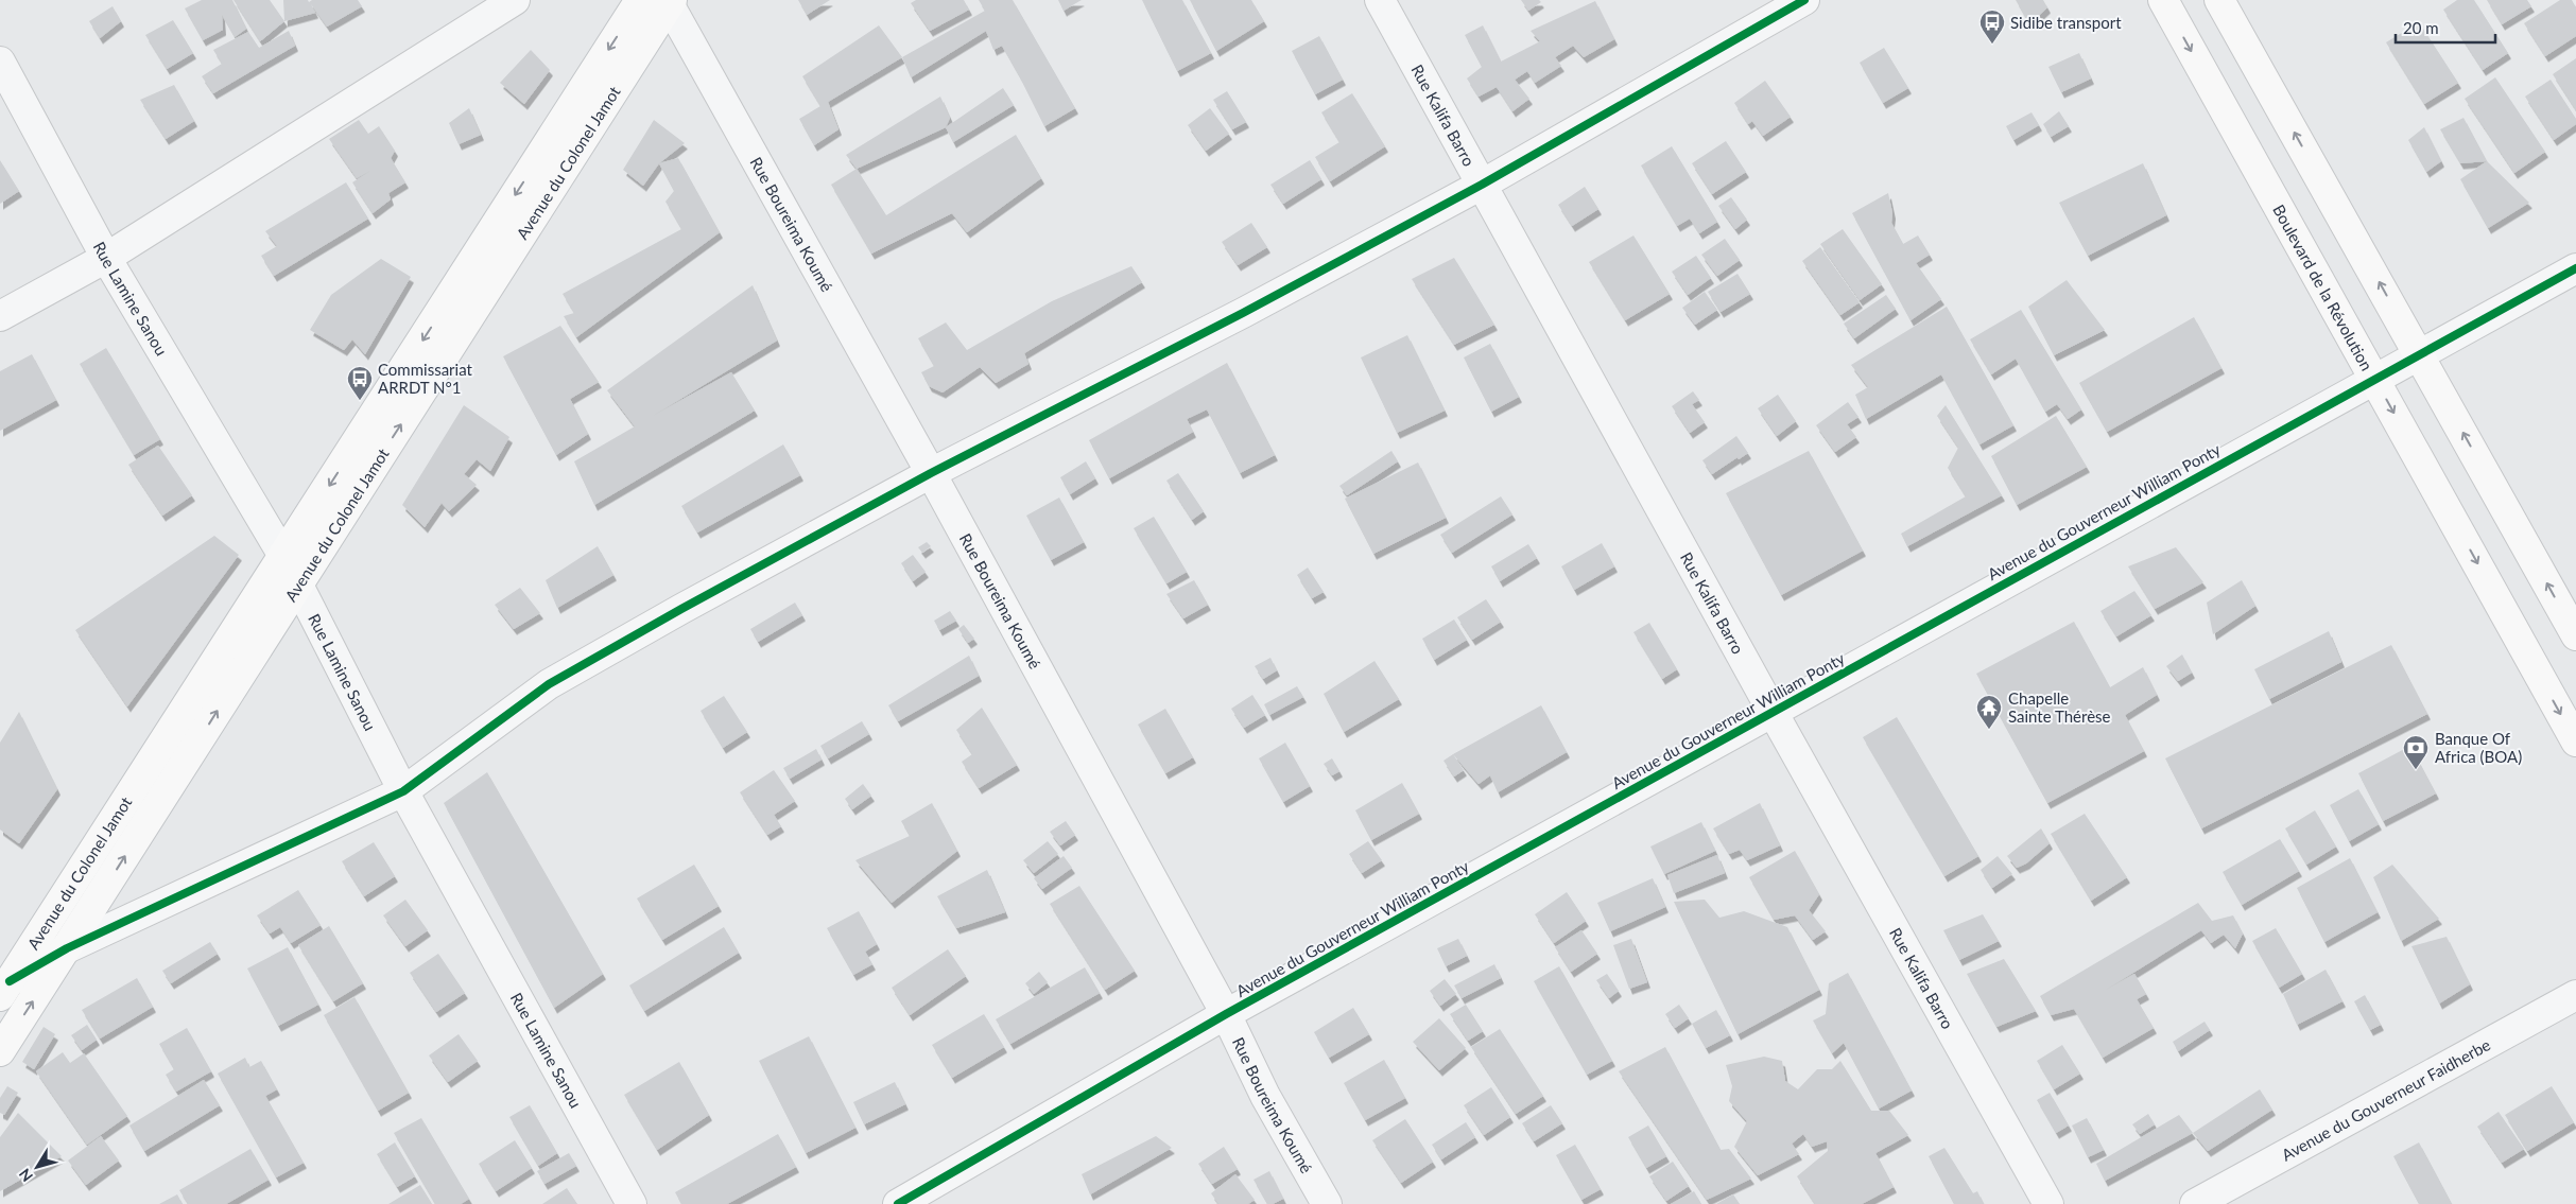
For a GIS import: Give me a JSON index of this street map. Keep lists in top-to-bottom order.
{
  "streets": {
    "main road": ["Avenue du Colonel Jamot", "Boulevard de la Révolution"],
    "street": [
      "Rue Kalifa Barro",
      "Rue Boureima Koumé",
      "Rue Lamine Sanou",
      "Avenue du Gouverneur William Ponty",
      "Avenue du Gouverneur Faidherbe"
    ]
  },
  "crossings": [
    ["Rue Kalifa Barro", "Avenue du Gouverneur William Ponty"],
    ["Avenue du Colonel Jamot", "Rue Boureima Koumé"],
    ["Avenue du Colonel Jamot", "Rue Lamine Sanou"],
    ["Rue Boureima Koumé", "Avenue du Gouverneur William Ponty"],
    ["Boulevard de la Révolution", "Avenue du Gouverneur William Ponty"]
  ],
  "places": {
    "bus stop": ["Sidibe transport", "Commissariat ARRDT N°1"],
    "temple": ["Chapelle Sainte Thérèse"],
    "bank": ["Banque Of Africa (BOA)"]
  },
  "scale_bar": "20 m",
  "north": "bottom left"
}
